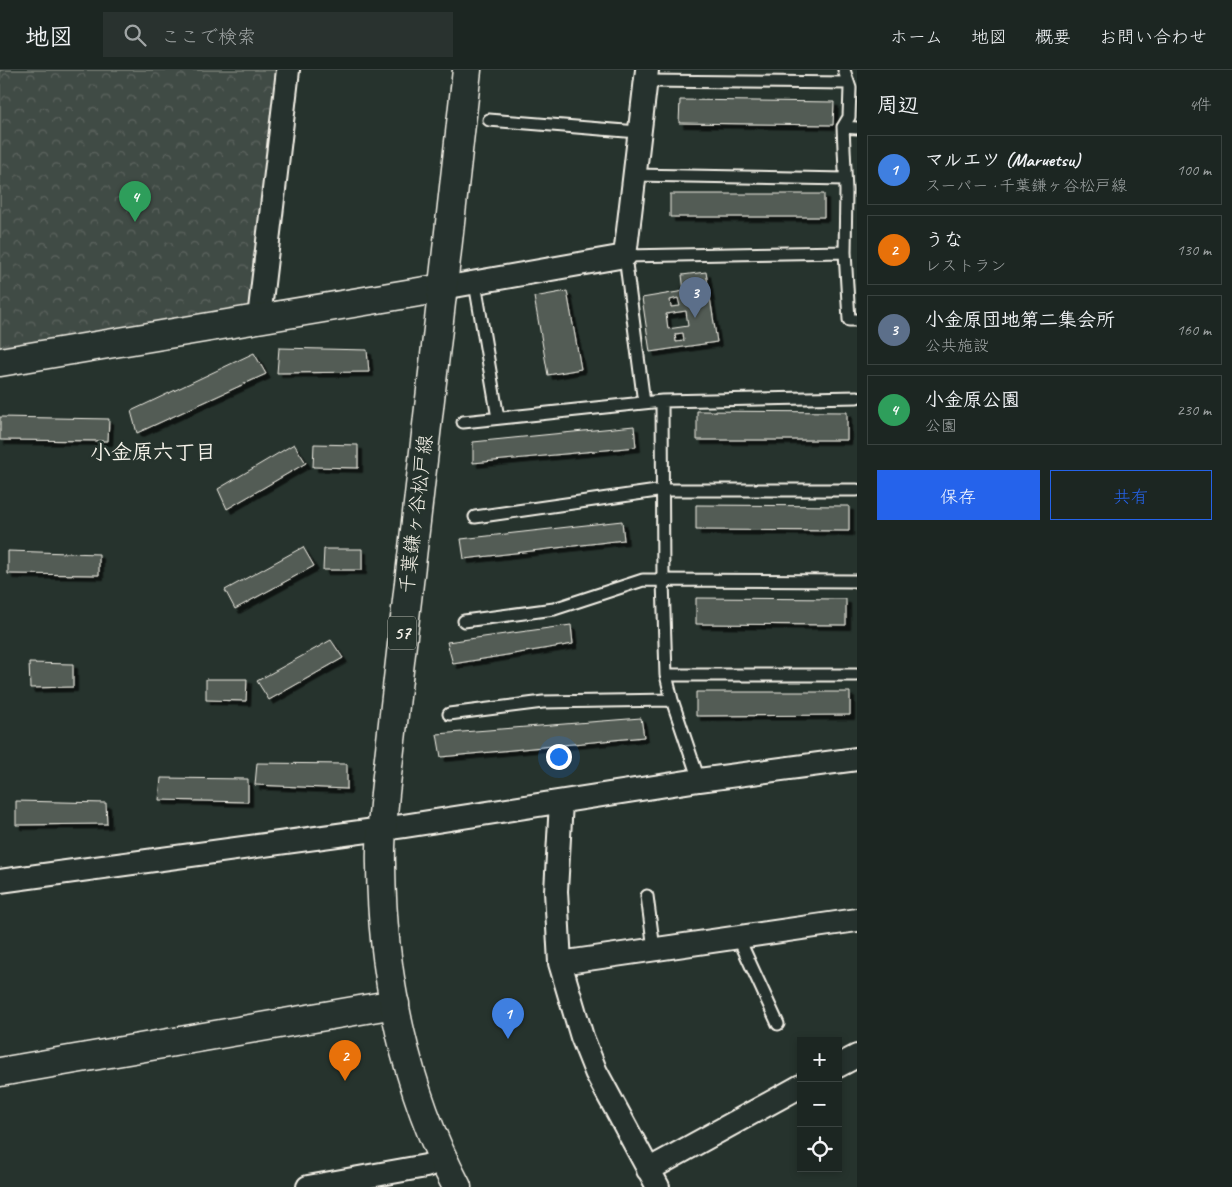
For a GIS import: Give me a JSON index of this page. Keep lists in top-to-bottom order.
{
  "streets": {
    "main road": ["千葉鎌ヶ谷松戸線", "57"]
  },
  "districts": ["小金原六丁目"],
  "page": {
    "header": "地図",
    "search": "ここで検索",
    "nav": [
      "ホーム",
      "地図",
      "概要",
      "お問い合わせ"
    ],
    "heading": ["周辺", "4件"],
    "list": [
      {
        "mark": "1",
        "name": "マルエツ (Maruetsu)",
        "note": "スーパー · 千葉鎌ヶ谷松戸線",
        "value": "100 m"
      },
      {
        "mark": "2",
        "name": "うな",
        "note": "レストラン",
        "value": "130 m"
      },
      {
        "mark": "3",
        "name": "小金原団地第二集会所",
        "note": "公共施設",
        "value": "160 m"
      },
      {
        "mark": "4",
        "name": "小金原公園",
        "note": "公園",
        "value": "230 m"
      }
    ],
    "pins": [
      "4",
      "3",
      "1",
      "2"
    ],
    "buttons": ["保存", "共有"],
    "map_buttons": ["+", "−"]
  }
}
